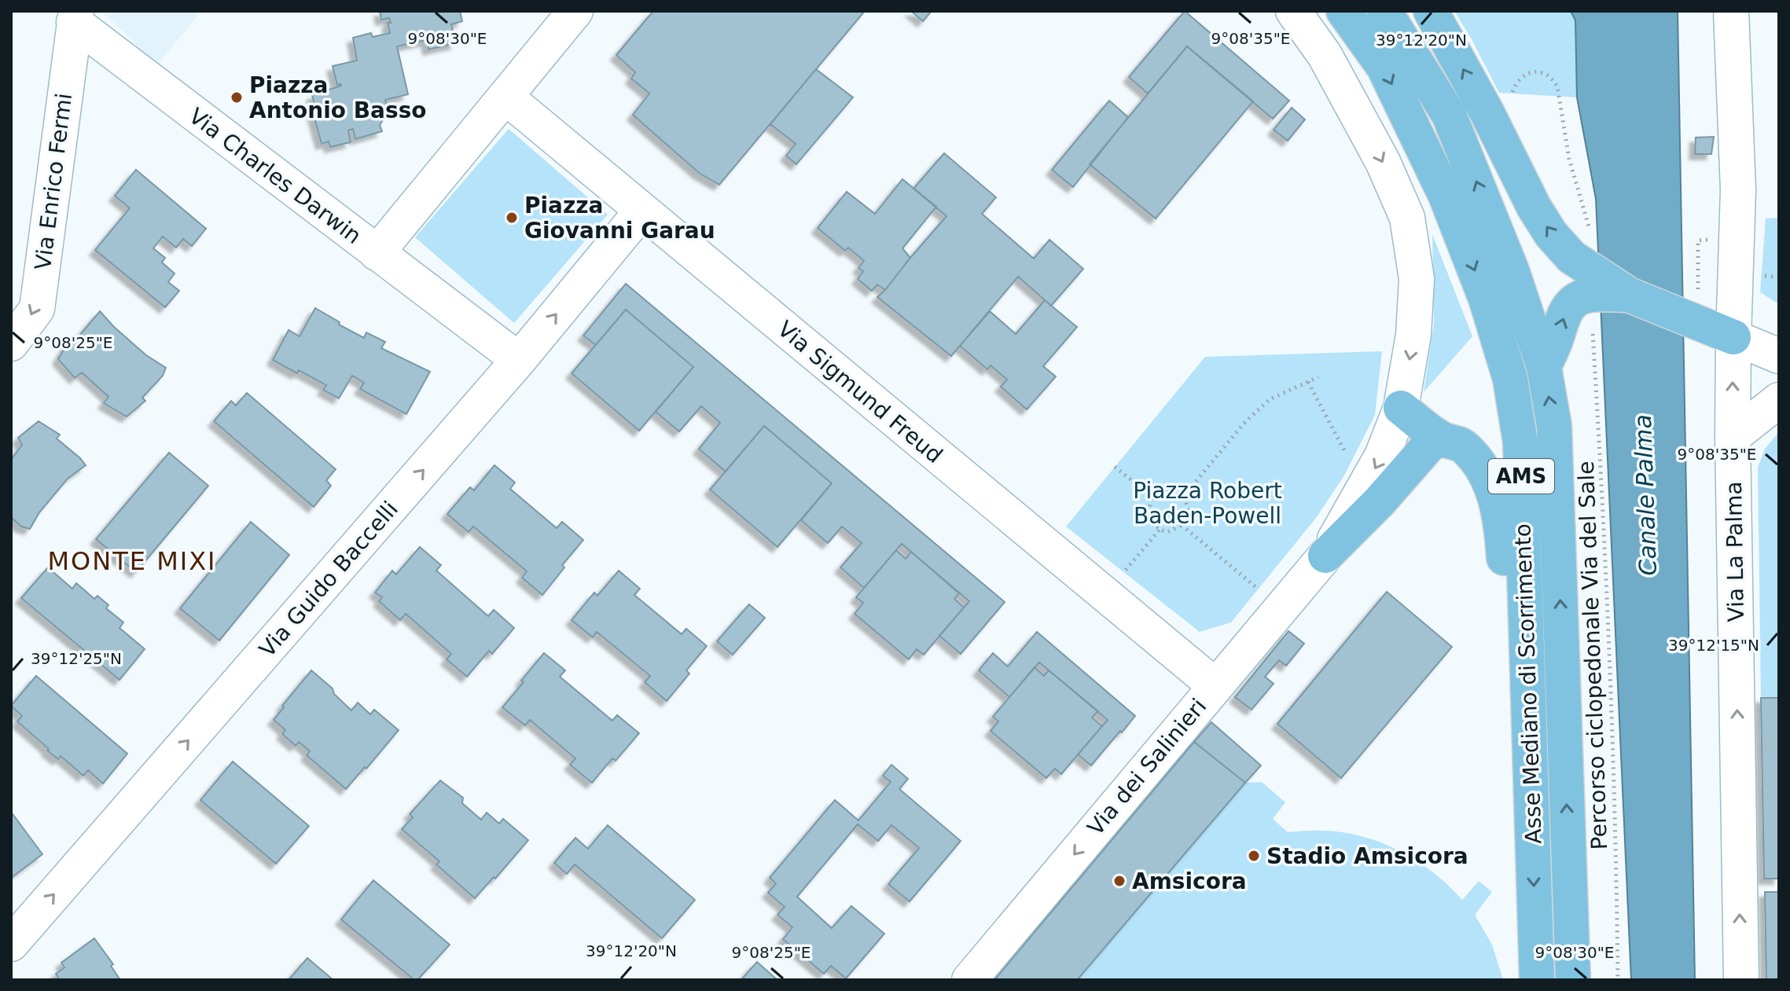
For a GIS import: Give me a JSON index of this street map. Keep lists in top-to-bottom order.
{
  "streets": {
    "highway": ["AMS", "Asse Mediano di Scorrimento"],
    "street": [
      "Via Charles Darwin",
      "Via Enrico Fermi",
      "Via Sigmund Freud",
      "Via La Palma",
      "Via Guido Baccelli",
      "Via dei Salinieri"
    ],
    "path": ["Percorso ciclopedonale Via del Sale"]
  },
  "crossings": [
    ["Via Charles Darwin", "Via Enrico Fermi"],
    ["Via Charles Darwin", "Via Sigmund Freud"],
    ["Via Sigmund Freud", "Via Guido Baccelli"],
    ["Via Sigmund Freud", "Via dei Salinieri"]
  ],
  "one_way": [
    "Via Enrico Fermi",
    "Via La Palma",
    "Via Guido Baccelli",
    "Via dei Salinieri"
  ],
  "districts": ["MONTE MIXI"],
  "water": ["Canale Palma"],
  "parks": ["Piazza Robert Baden-Powell"],
  "places": [
    "Piazza Antonio Basso",
    "Piazza Giovanni Garau",
    "Stadio Amsicora",
    "Amsicora"
  ],
  "coordinates": [
    "9°08'30\"E",
    "9°08'35\"E",
    "39°12'20\"N",
    "9°08'25\"E",
    "39°12'15\"N",
    "39°12'25\"N"
  ]
}
